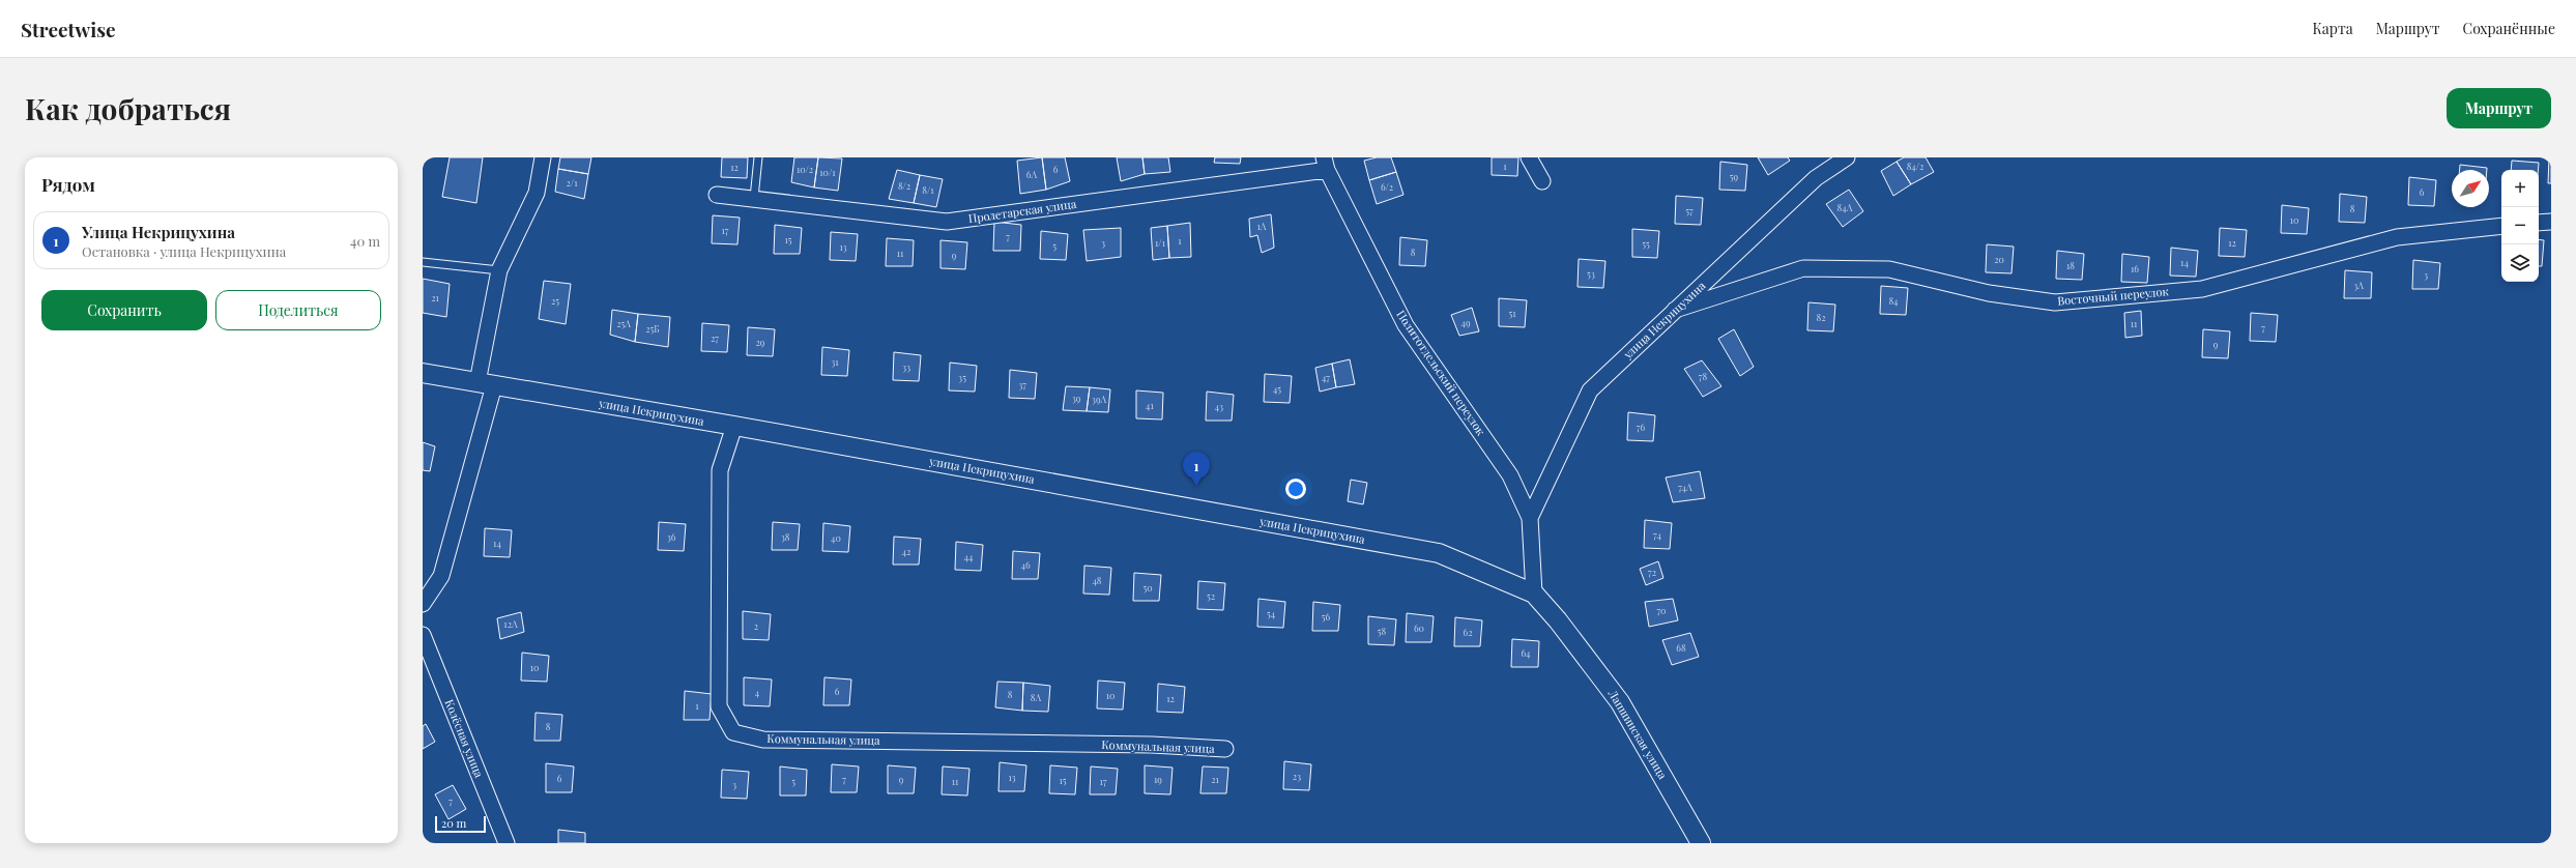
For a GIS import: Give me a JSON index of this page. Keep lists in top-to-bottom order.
{
  "streets": {
    "street": [
      "Пролетарская улица",
      "Восточный переулок",
      "улица Некрицухина",
      "Политотдельский переулок",
      "Лапшинская улица",
      "Колёсная улица",
      "Коммунальная улица"
    ]
  },
  "crossings": [
    ["Пролетарская улица", "Политотдельский переулок"],
    ["Восточный переулок", "улица Некрицухина"],
    ["улица Некрицухина", "Политотдельский переулок"],
    ["улица Некрицухина", "Лапшинская улица"],
    ["улица Некрицухина", "Коммунальная улица"],
    ["Политотдельский переулок", "Лапшинская улица"]
  ],
  "house_numbers": [
    "1",
    "84/2",
    "12",
    "10/2",
    "6",
    "10/1",
    "6А",
    "59",
    "2/1",
    "8/2",
    "6/2",
    "8/1",
    "6",
    "84А",
    "8",
    "57",
    "10",
    "1А",
    "17",
    "7",
    "15",
    "1",
    "3",
    "1/1",
    "12",
    "55",
    "5",
    "13",
    "8",
    "11",
    "9",
    "20",
    "14",
    "18",
    "16",
    "53",
    "3",
    "3А",
    "21",
    "25",
    "84",
    "51",
    "82",
    "49",
    "25А",
    "11",
    "7",
    "25Б",
    "27",
    "29",
    "9",
    "31",
    "33",
    "78",
    "35",
    "47",
    "37",
    "45",
    "39",
    "39А",
    "41",
    "43",
    "76",
    "74А",
    "74",
    "36",
    "38",
    "40",
    "14",
    "42",
    "44",
    "46",
    "72",
    "48",
    "50",
    "52",
    "70",
    "54",
    "56",
    "12А",
    "2",
    "60",
    "58",
    "62",
    "68",
    "64",
    "10",
    "6",
    "4",
    "8",
    "10",
    "8А",
    "12",
    "1",
    "8",
    "23",
    "13",
    "6",
    "7",
    "9",
    "19",
    "21",
    "15",
    "5",
    "11",
    "17",
    "3",
    "7"
  ],
  "scale_bar": "20 m",
  "north": "top right",
  "page": {
    "header": "Streetwise",
    "nav": ["Карта", "Маршрут", "Сохранённые"],
    "buttons": [
      "Маршрут",
      ["Сохранить", "Поделиться"]
    ],
    "title": "Как добраться",
    "heading": "Рядом",
    "map_buttons": ["+", "−"],
    "list": [
      {
        "mark": "1",
        "name": "Улица Некрицухина",
        "note": "Остановка · улица Некрицухина",
        "value": "40 m"
      }
    ],
    "pins": "1",
    "scale": "20 m"
  }
}
